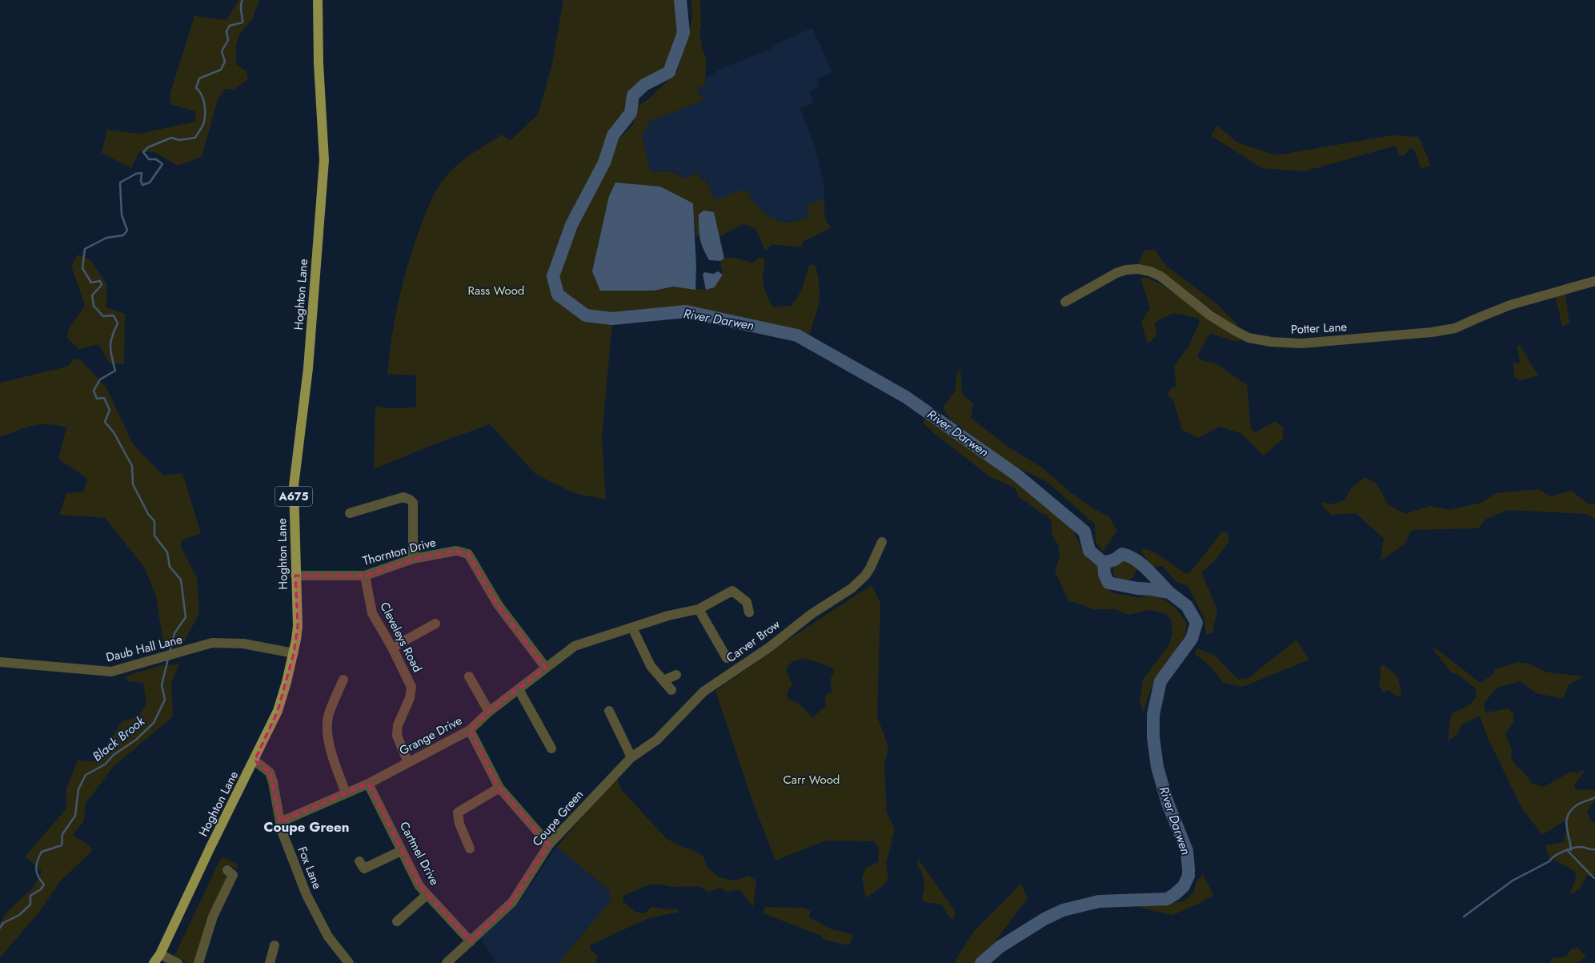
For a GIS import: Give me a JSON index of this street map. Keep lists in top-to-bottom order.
{
  "streets": {
    "main road": ["Hoghton Lane", "A675"],
    "street": [
      "Potter Lane",
      "Thornton Drive",
      "Cleveleys Road",
      "Carver Brow",
      "Daub Hall Lane",
      "Grange Drive",
      "Coupe Green",
      "Cartmel Drive",
      "Fox Lane"
    ]
  },
  "crossings": [
    ["Hoghton Lane", "Thornton Drive"],
    ["Hoghton Lane", "Daub Hall Lane"],
    ["Hoghton Lane", "Fox Lane"],
    ["Thornton Drive", "Cleveleys Road"],
    ["Thornton Drive", "Grange Drive"],
    ["Cleveleys Road", "Grange Drive"],
    ["Carver Brow", "Coupe Green"],
    ["Grange Drive", "Cartmel Drive"],
    ["Grange Drive", "Fox Lane"],
    ["Coupe Green", "Cartmel Drive"]
  ],
  "districts": ["Coupe Green"],
  "water": ["River Darwen", "Black Brook"],
  "parks": ["Rass Wood", "Carr Wood"]
}
